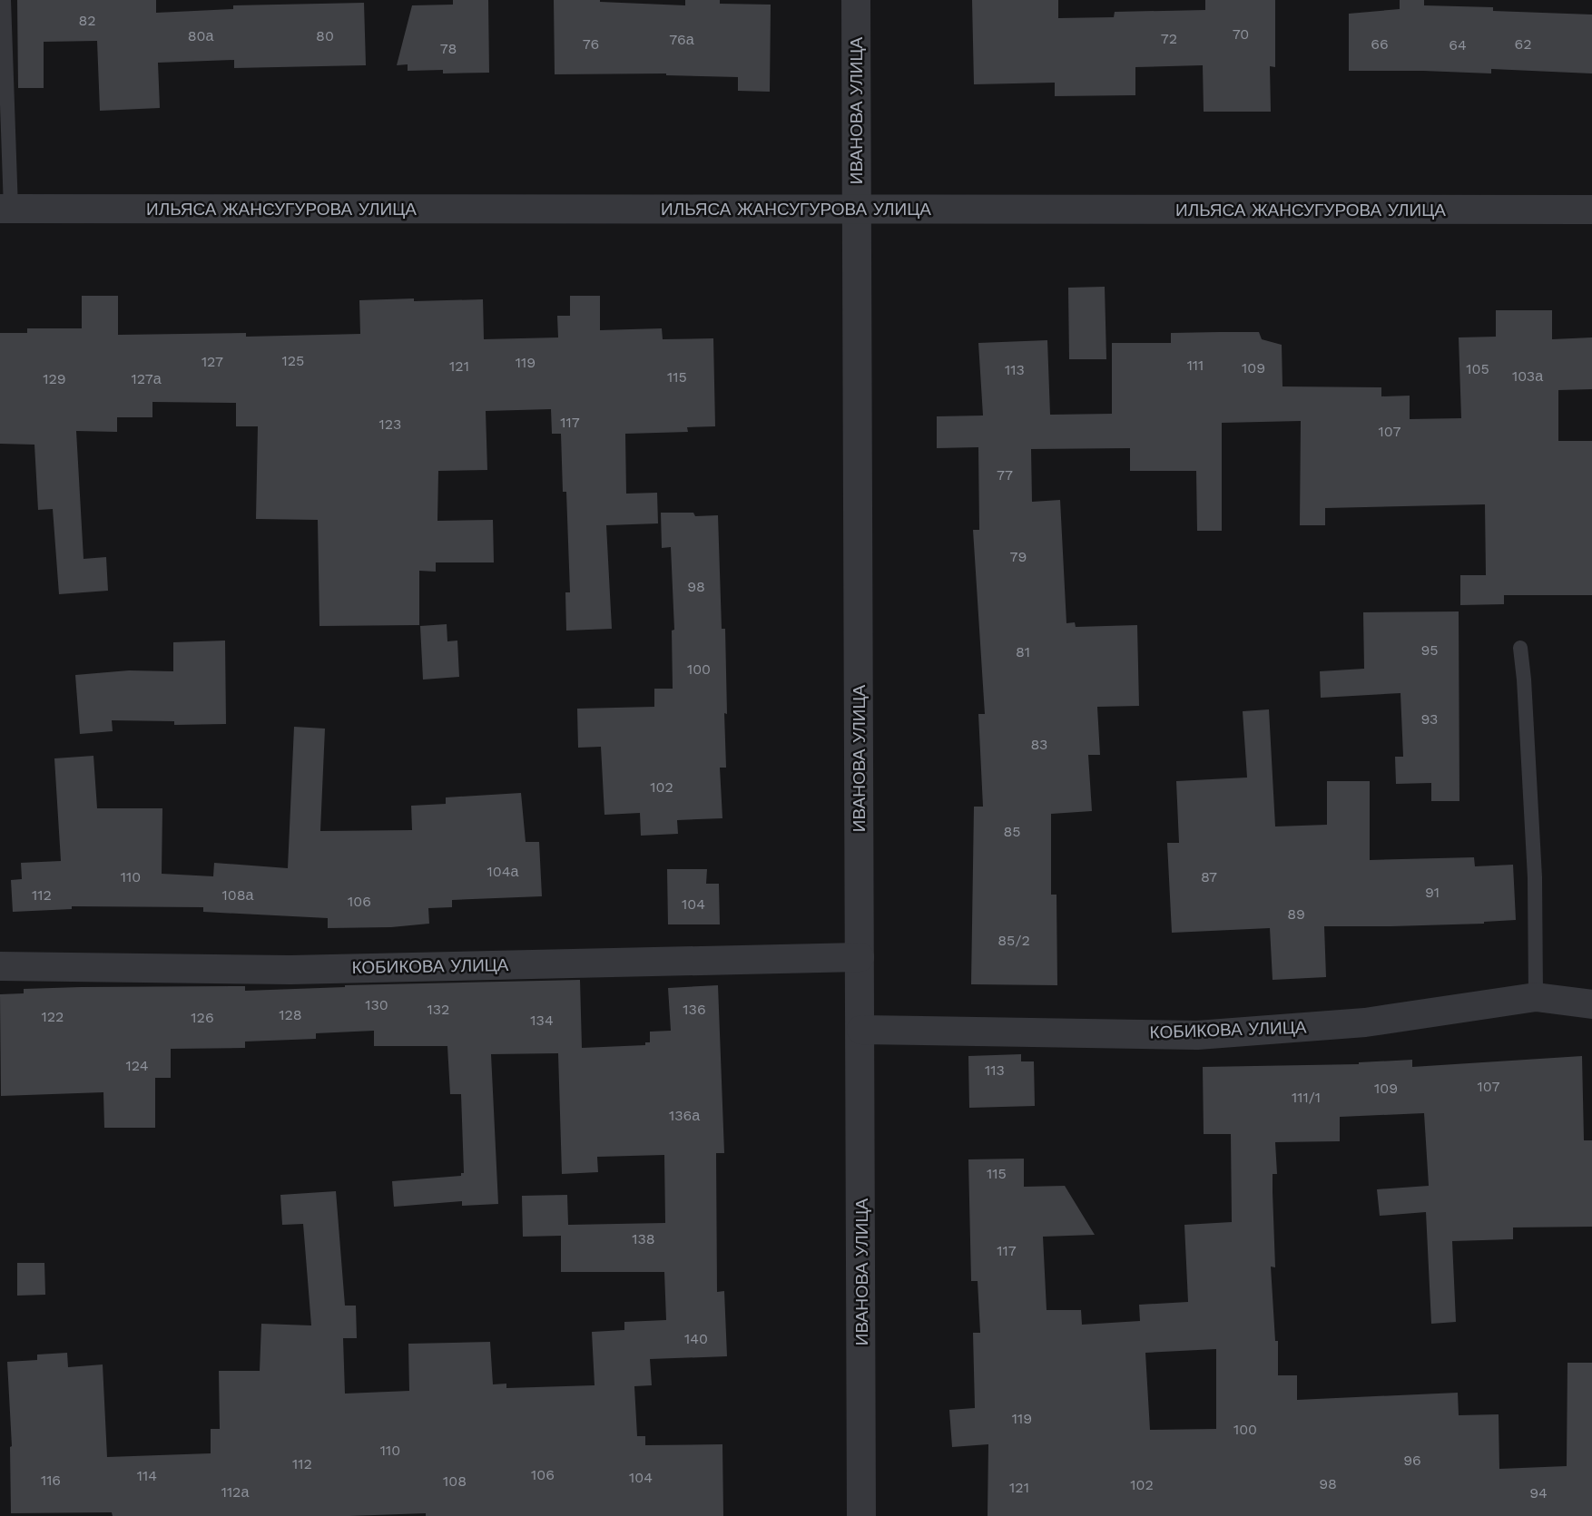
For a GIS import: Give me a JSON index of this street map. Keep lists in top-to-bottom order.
{
  "streets": {
    "street": ["ИВАНОВА УЛИЦА", "ИЛЬЯСА ЖАНСУГУРОВА УЛИЦА", "КОБИКОВА УЛИЦА"]
  },
  "crossings": [
    ["ИВАНОВА УЛИЦА", "ИЛЬЯСА ЖАНСУГУРОВА УЛИЦА"],
    ["ИВАНОВА УЛИЦА", "КОБИКОВА УЛИЦА"]
  ],
  "house_numbers": [
    "82",
    "70",
    "80а",
    "80",
    "72",
    "76а",
    "76",
    "66",
    "62",
    "64",
    "78",
    "125",
    "127",
    "119",
    "111",
    "121",
    "109",
    "105",
    "113",
    "103а",
    "115",
    "129",
    "127а",
    "117",
    "123",
    "107",
    "77",
    "79",
    "98",
    "95",
    "81",
    "100",
    "93",
    "83",
    "102",
    "85",
    "104а",
    "110",
    "87",
    "91",
    "112",
    "108а",
    "106",
    "104",
    "89",
    "85/2",
    "130",
    "132",
    "136",
    "128",
    "122",
    "126",
    "134",
    "124",
    "113",
    "107",
    "109",
    "111/1",
    "136а",
    "115",
    "138",
    "117",
    "140",
    "119",
    "100",
    "110",
    "96",
    "112",
    "106",
    "114",
    "104",
    "116",
    "108",
    "98",
    "102",
    "121",
    "112а",
    "94"
  ]
}
